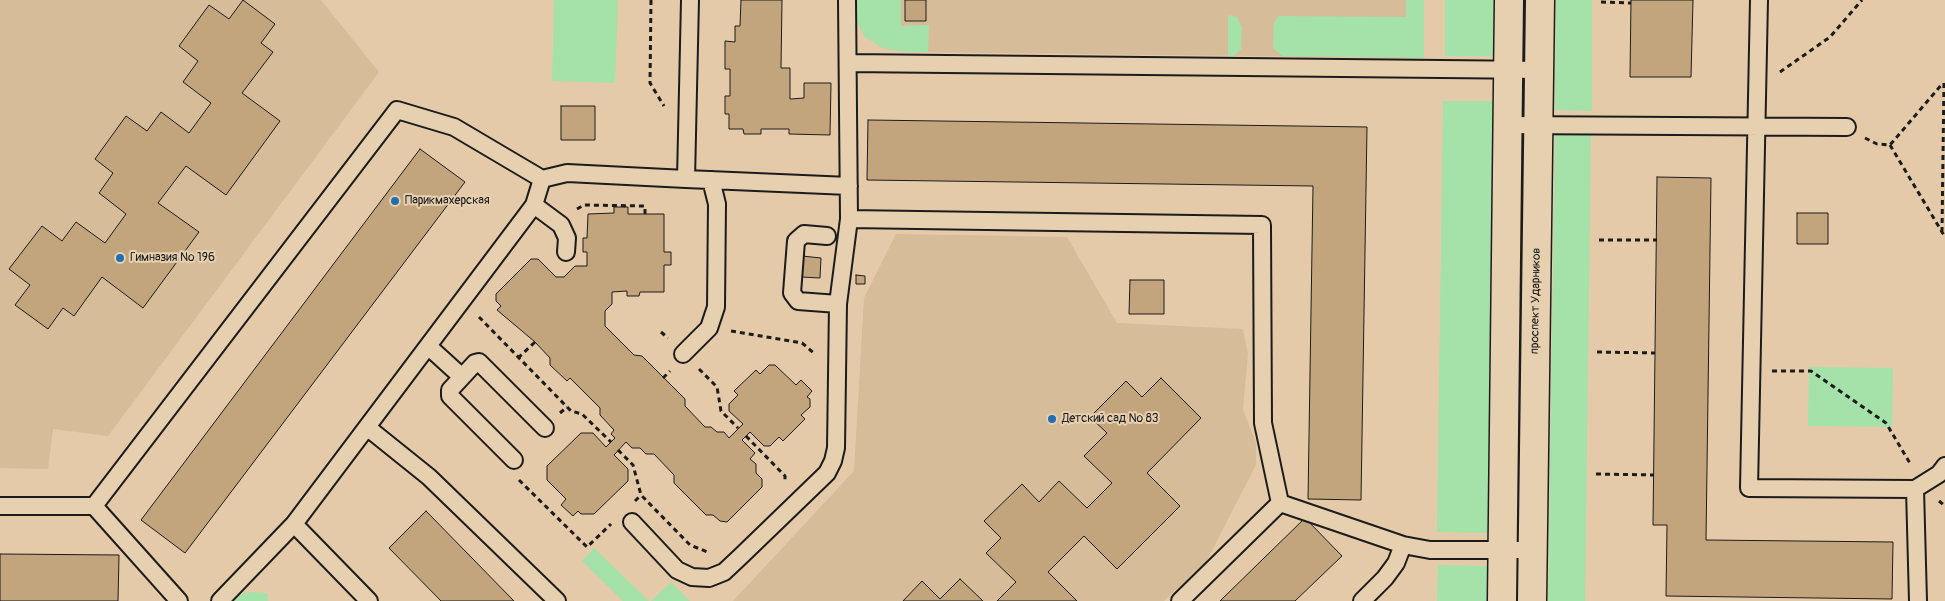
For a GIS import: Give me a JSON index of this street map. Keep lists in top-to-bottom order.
{
  "streets": {
    "street": ["проспект Ударников"]
  },
  "places": ["Парикмахерская", "Гимназия № 196", "Детский сад № 83"]
}
